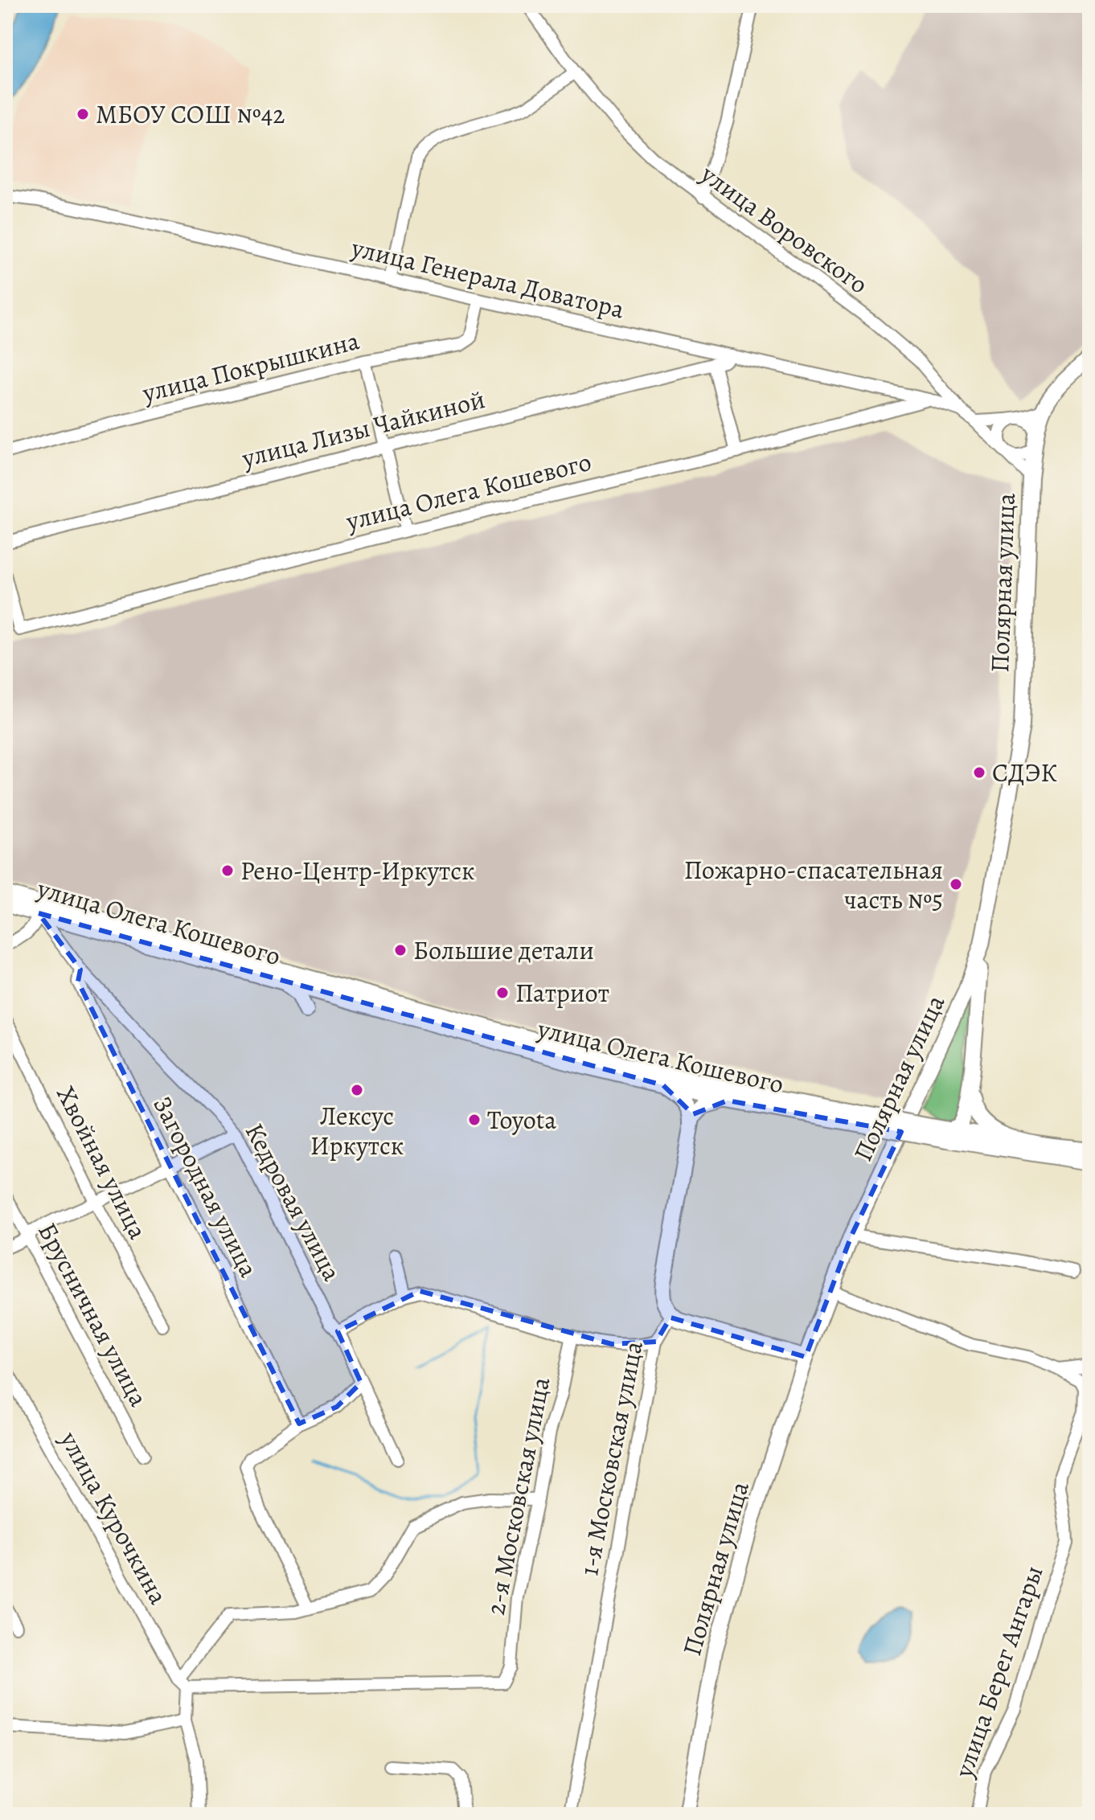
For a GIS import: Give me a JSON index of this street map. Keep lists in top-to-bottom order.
{
  "streets": {
    "main road": ["улица Олега Кошевого", "Полярная улица", "1-я Московская улица"],
    "street": [
      "улица Воровского",
      "улица Генерала Доватора",
      "улица Покрышкина",
      "улица Лизы Чайкиной",
      "Хвойная улица",
      "Загородная улица",
      "Кедровая улица",
      "Брусничная улица",
      "2-я Московская улица",
      "улица Курочкина",
      "улица Берег Ангары"
    ]
  },
  "crossings": [
    ["улица Воровского", "улица Генерала Доватора"],
    ["улица Воровского", "Полярная улица"],
    ["улица Генерала Доватора", "улица Покрышкина"],
    ["улица Генерала Доватора", "улица Лизы Чайкиной"],
    ["улица Генерала Доватора", "улица Олега Кошевого"],
    ["улица Олега Кошевого", "Кедровая улица"],
    ["Загородная улица", "Кедровая улица"],
    ["2-я Московская улица", "улица Курочкина"]
  ],
  "places": [
    "МБОУ СОШ №42",
    "СДЭК",
    "Рено-Центр-Иркутск",
    "Пожарно-спасательная часть №5",
    "Большие детали",
    "Патриот",
    "Лексус Иркутск",
    "Toyota"
  ]
}
